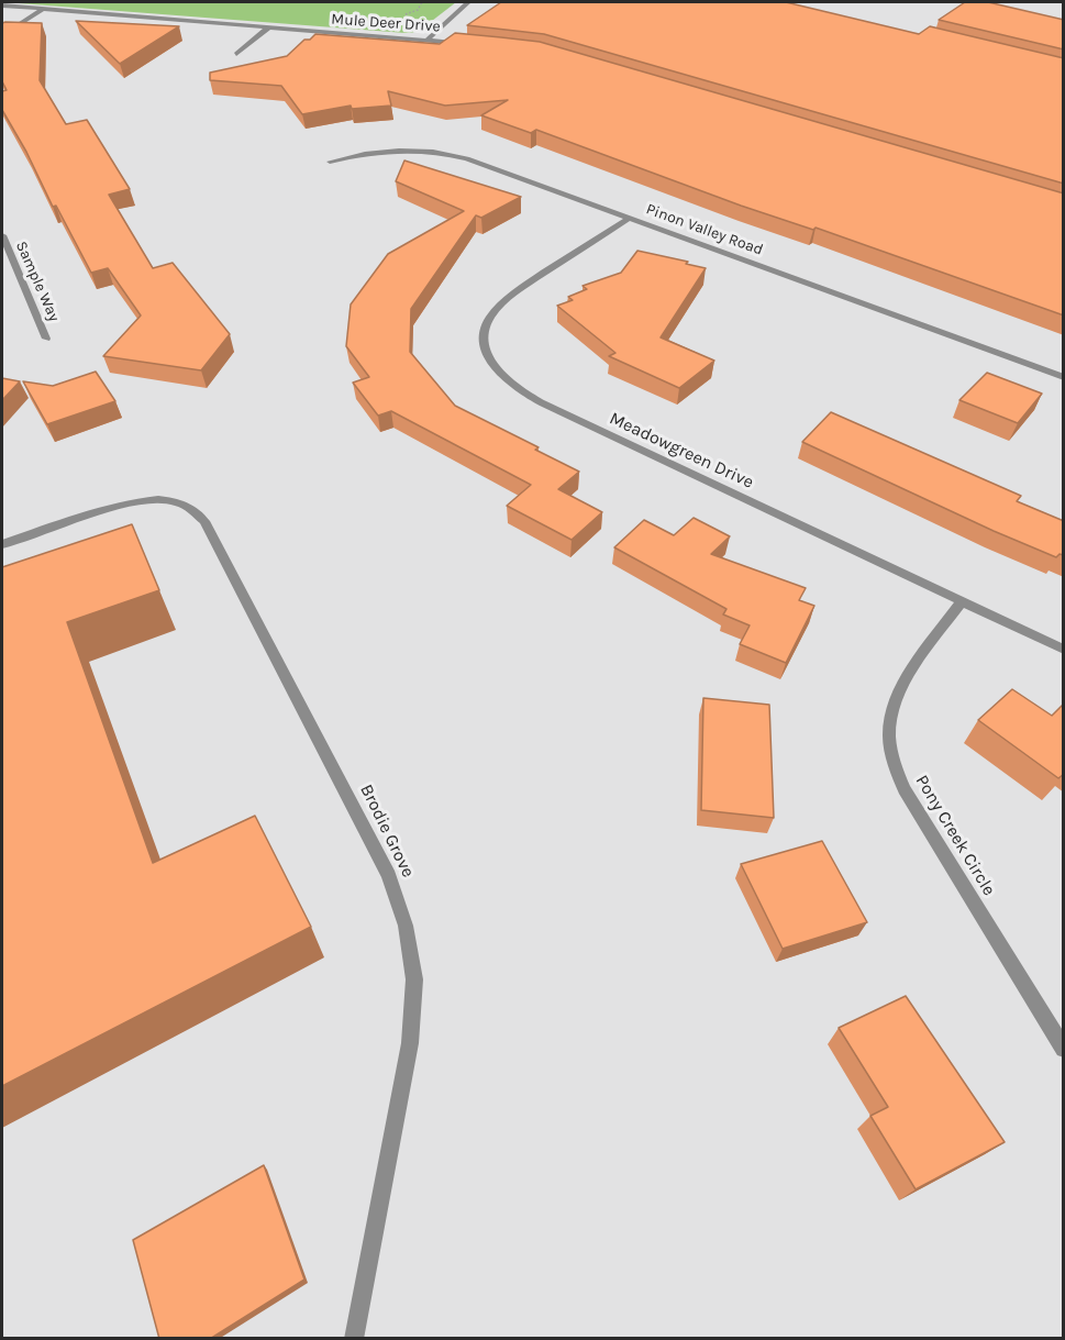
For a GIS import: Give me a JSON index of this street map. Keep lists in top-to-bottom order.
{
  "streets": {
    "street": [
      "Mule Deer Drive",
      "Pinon Valley Road",
      "Sample Way",
      "Meadowgreen Drive",
      "Brodie Grove",
      "Pony Creek Circle"
    ]
  },
  "crossings": [
    ["Pinon Valley Road", "Meadowgreen Drive"],
    ["Meadowgreen Drive", "Pony Creek Circle"]
  ]
}
